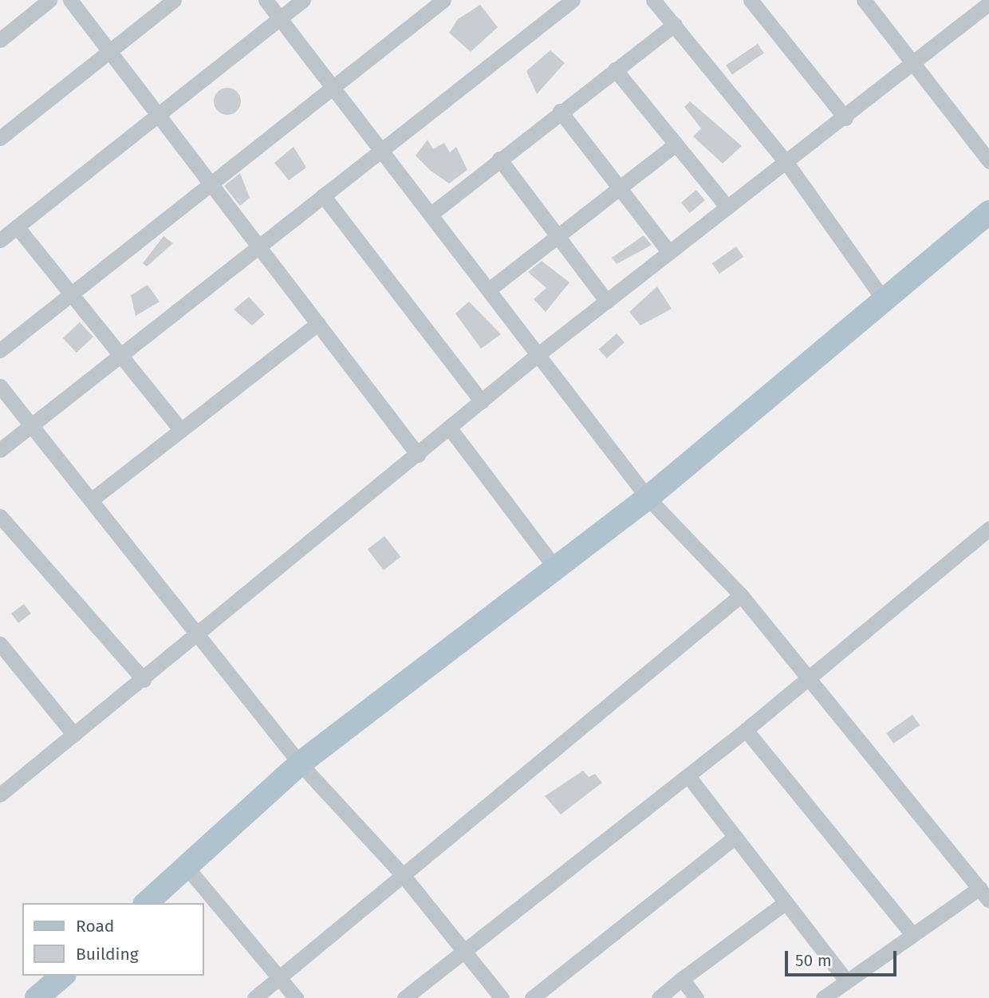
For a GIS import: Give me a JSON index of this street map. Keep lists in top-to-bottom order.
{
  "legend": ["Road", "Building"],
  "scale_bar": "50 m"
}
